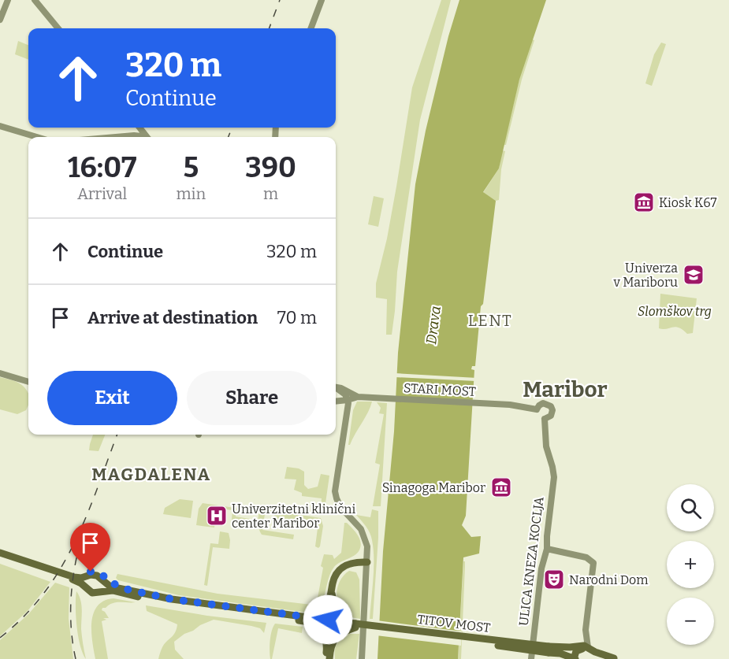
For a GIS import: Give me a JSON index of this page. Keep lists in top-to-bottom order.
{
  "streets": {
    "main road": ["TITOV MOST"],
    "street": ["STARI MOST", "ULICA KNEZA KOCLJA"]
  },
  "crossings": [
    ["STARI MOST", "ULICA KNEZA KOCLJA"]
  ],
  "districts": ["LENT", "Maribor", "MAGDALENA"],
  "water": ["Drava"],
  "parks": ["Slomškov trg"],
  "places": {
    "museum": ["Kiosk K67", "Sinagoga Maribor"],
    "school or university": ["Univerza v Mariboru"],
    "hospital": ["Univerzitetni klinični center Maribor"],
    "theatre": ["Narodni Dom"]
  },
  "page": {
    "turn": ["320 m", "Continue"],
    "eta": [
      "16:07",
      "Arrival",
      "5",
      "min",
      "390",
      "m"
    ],
    "list": [
      {
        "name": "Continue",
        "value": "320 m"
      },
      {
        "name": "Arrive at destination",
        "value": "70 m"
      }
    ],
    "buttons": ["Exit", "Share"],
    "map_buttons": ["+", "−"]
  }
}
